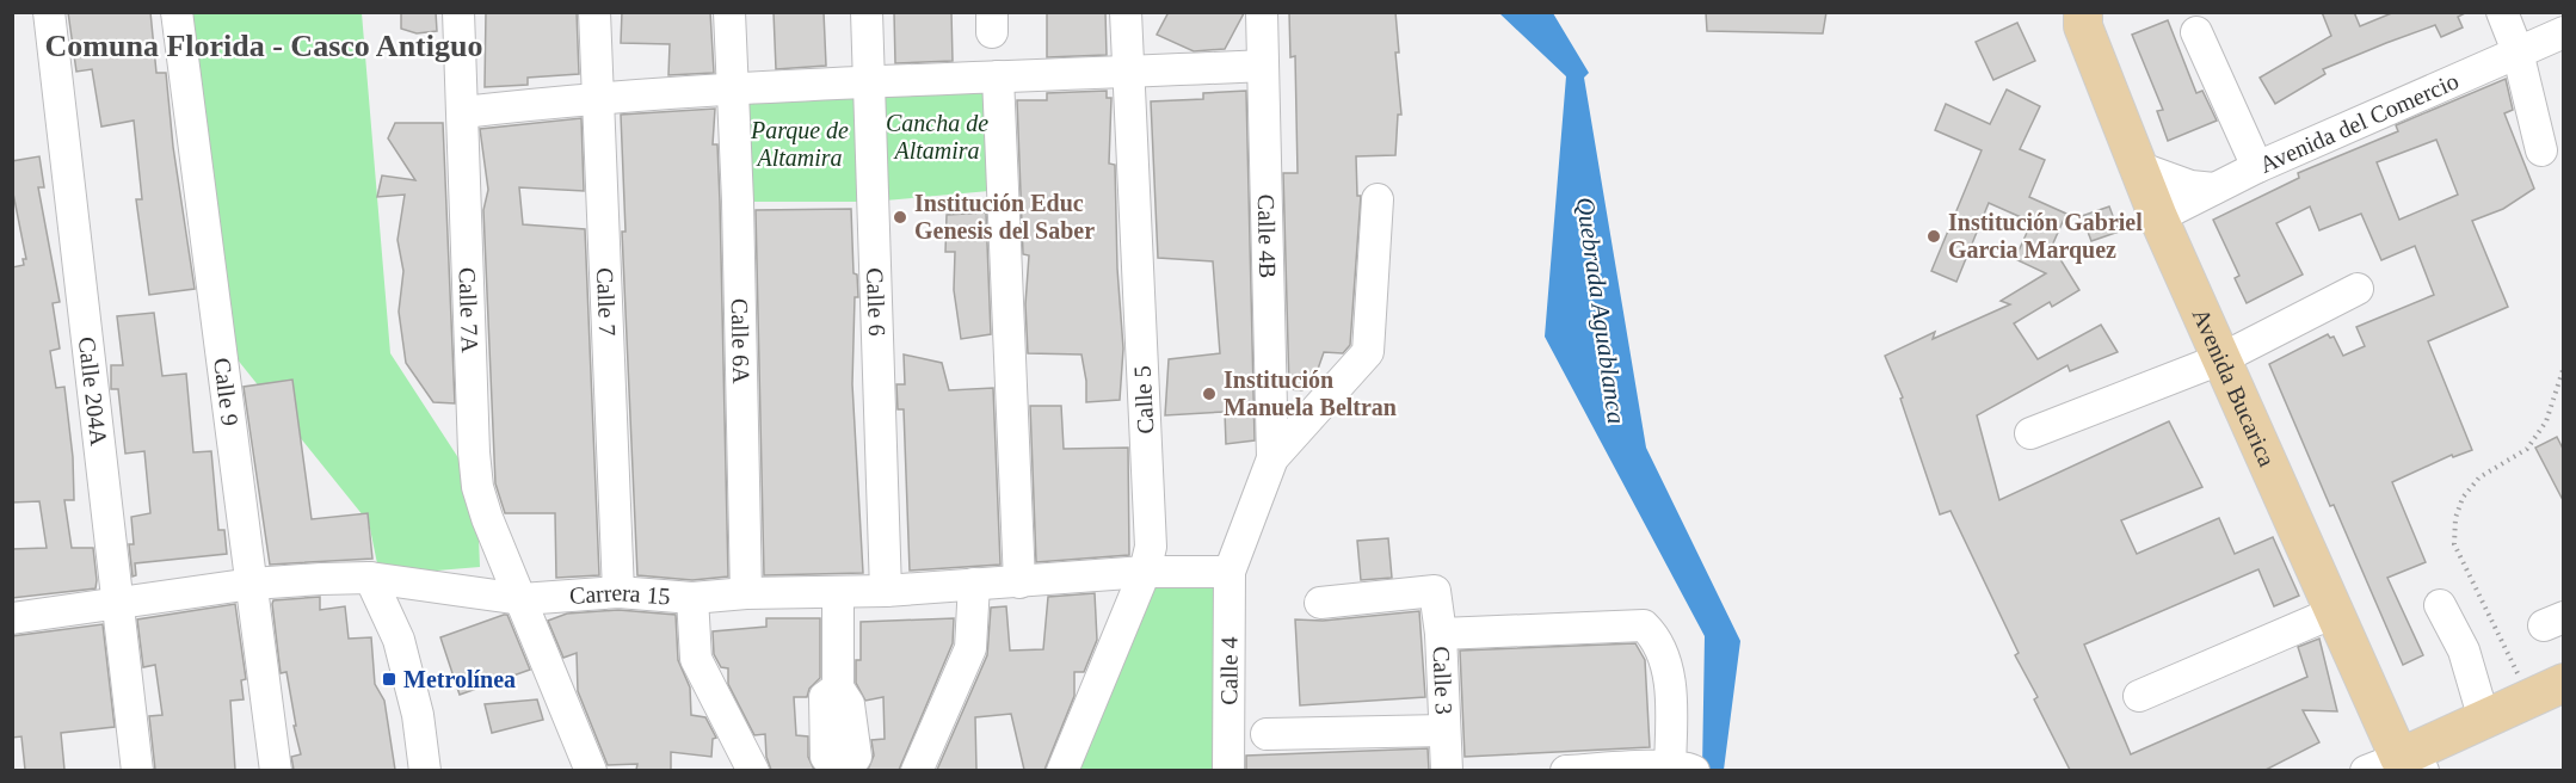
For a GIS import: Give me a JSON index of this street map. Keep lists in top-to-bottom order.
{
  "streets": {
    "main road": ["Avenida Bucarica"],
    "street": [
      "Avenida del Comercio",
      "Calle 4B",
      "Calle 7",
      "Calle 6",
      "Calle 7A",
      "Calle 6A",
      "Calle 204A",
      "Calle 9",
      "Calle 5",
      "Carrera 15",
      "Calle 4",
      "Calle 3"
    ]
  },
  "crossings": [
    ["Avenida del Comercio", "Avenida Bucarica"],
    ["Calle 7", "Carrera 15"],
    ["Calle 6", "Carrera 15"],
    ["Calle 7A", "Carrera 15"],
    ["Calle 6A", "Carrera 15"],
    ["Calle 204A", "Carrera 15"],
    ["Calle 9", "Carrera 15"],
    ["Calle 5", "Carrera 15"],
    ["Carrera 15", "Calle 4"]
  ],
  "districts": ["Comuna Florida - Casco Antiguo"],
  "water": ["Quebrada Aguablanca"],
  "parks": ["Cancha de Altamira", "Parque de Altamira"],
  "places": {
    "other": ["Institución Educ Genesis del Saber", "Institución Gabriel Garcia Marquez", "Institución Manuela Beltran"],
    "transit": ["Metrolínea"]
  }
}
